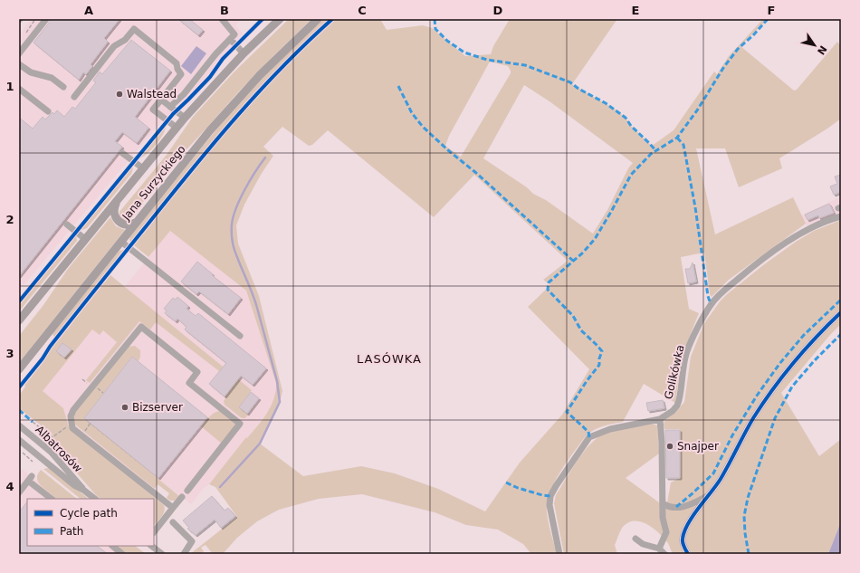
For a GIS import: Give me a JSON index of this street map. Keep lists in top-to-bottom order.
{
  "streets": {
    "main road": ["Jana Surzyckiego"],
    "street": ["Golikówka", "Albatrosów"]
  },
  "districts": ["LASÓWKA"],
  "places": ["Walstead", "Bizserver", "Snajper"],
  "legend": ["Cycle path", "Path"],
  "north": "bottom right",
  "grid": {
    "columns": [
      "A",
      "B",
      "C",
      "D",
      "E",
      "F"
    ],
    "rows": [
      "1",
      "2",
      "3",
      "4"
    ]
  }
}
